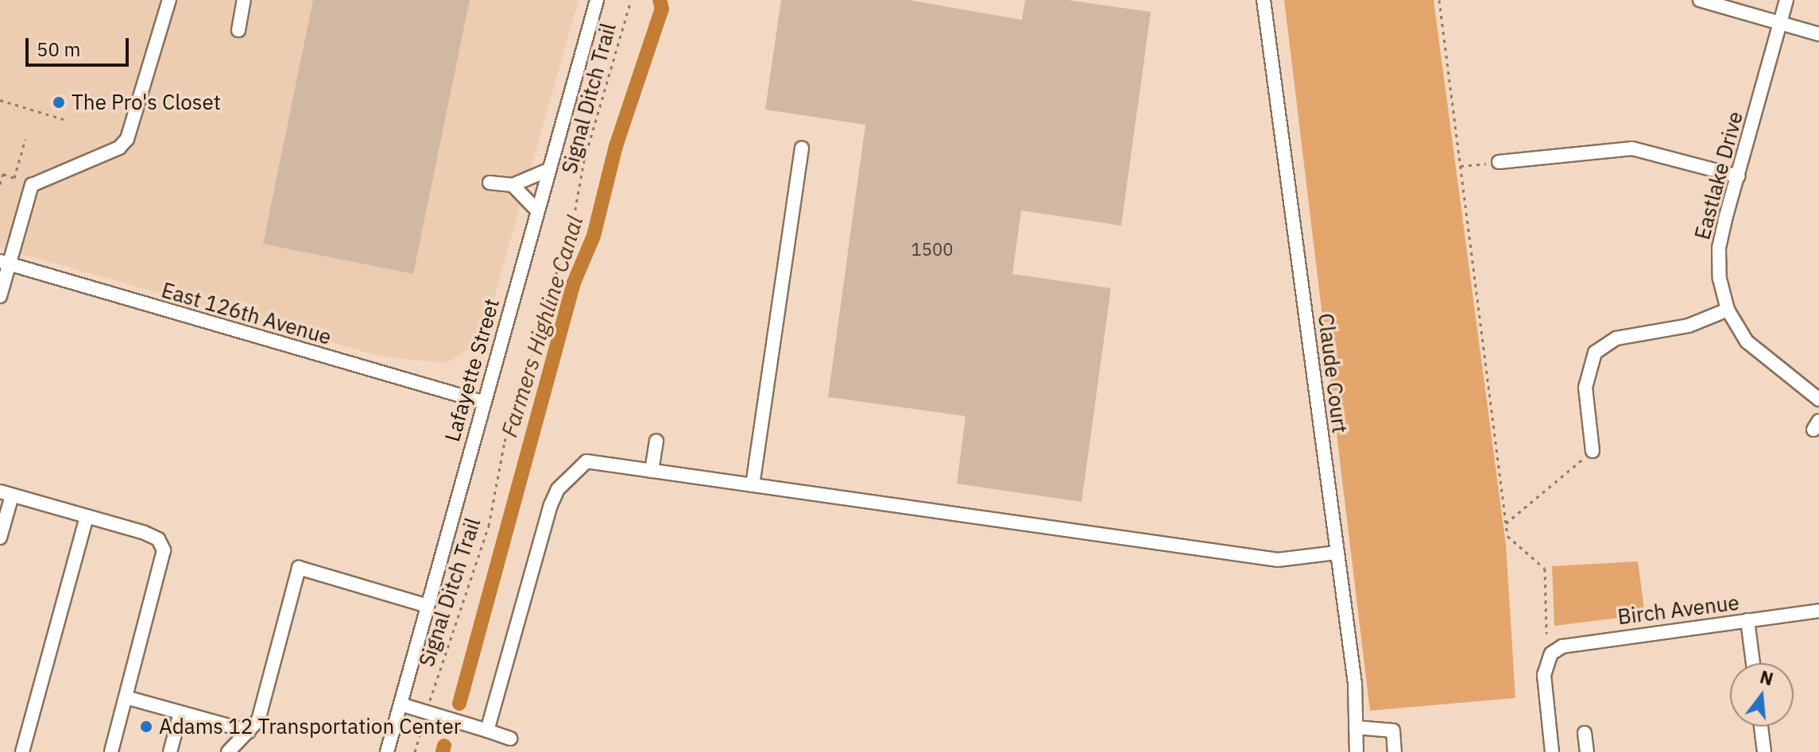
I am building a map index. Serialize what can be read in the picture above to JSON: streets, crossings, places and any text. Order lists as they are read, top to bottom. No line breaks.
{"streets":{"street":["Eastlake Drive","East 126th Avenue","Lafayette Street","Claude Court","Birch Avenue"],"path":["Signal Ditch Trail"]},"crossings":[["East 126th Avenue","Lafayette Street"]],"water":["Farmers Highline Canal"],"places":["The Pro's Closet","Adams 12 Transportation Center"],"house_numbers":["1500"],"scale_bar":"50 m","north":"top"}
